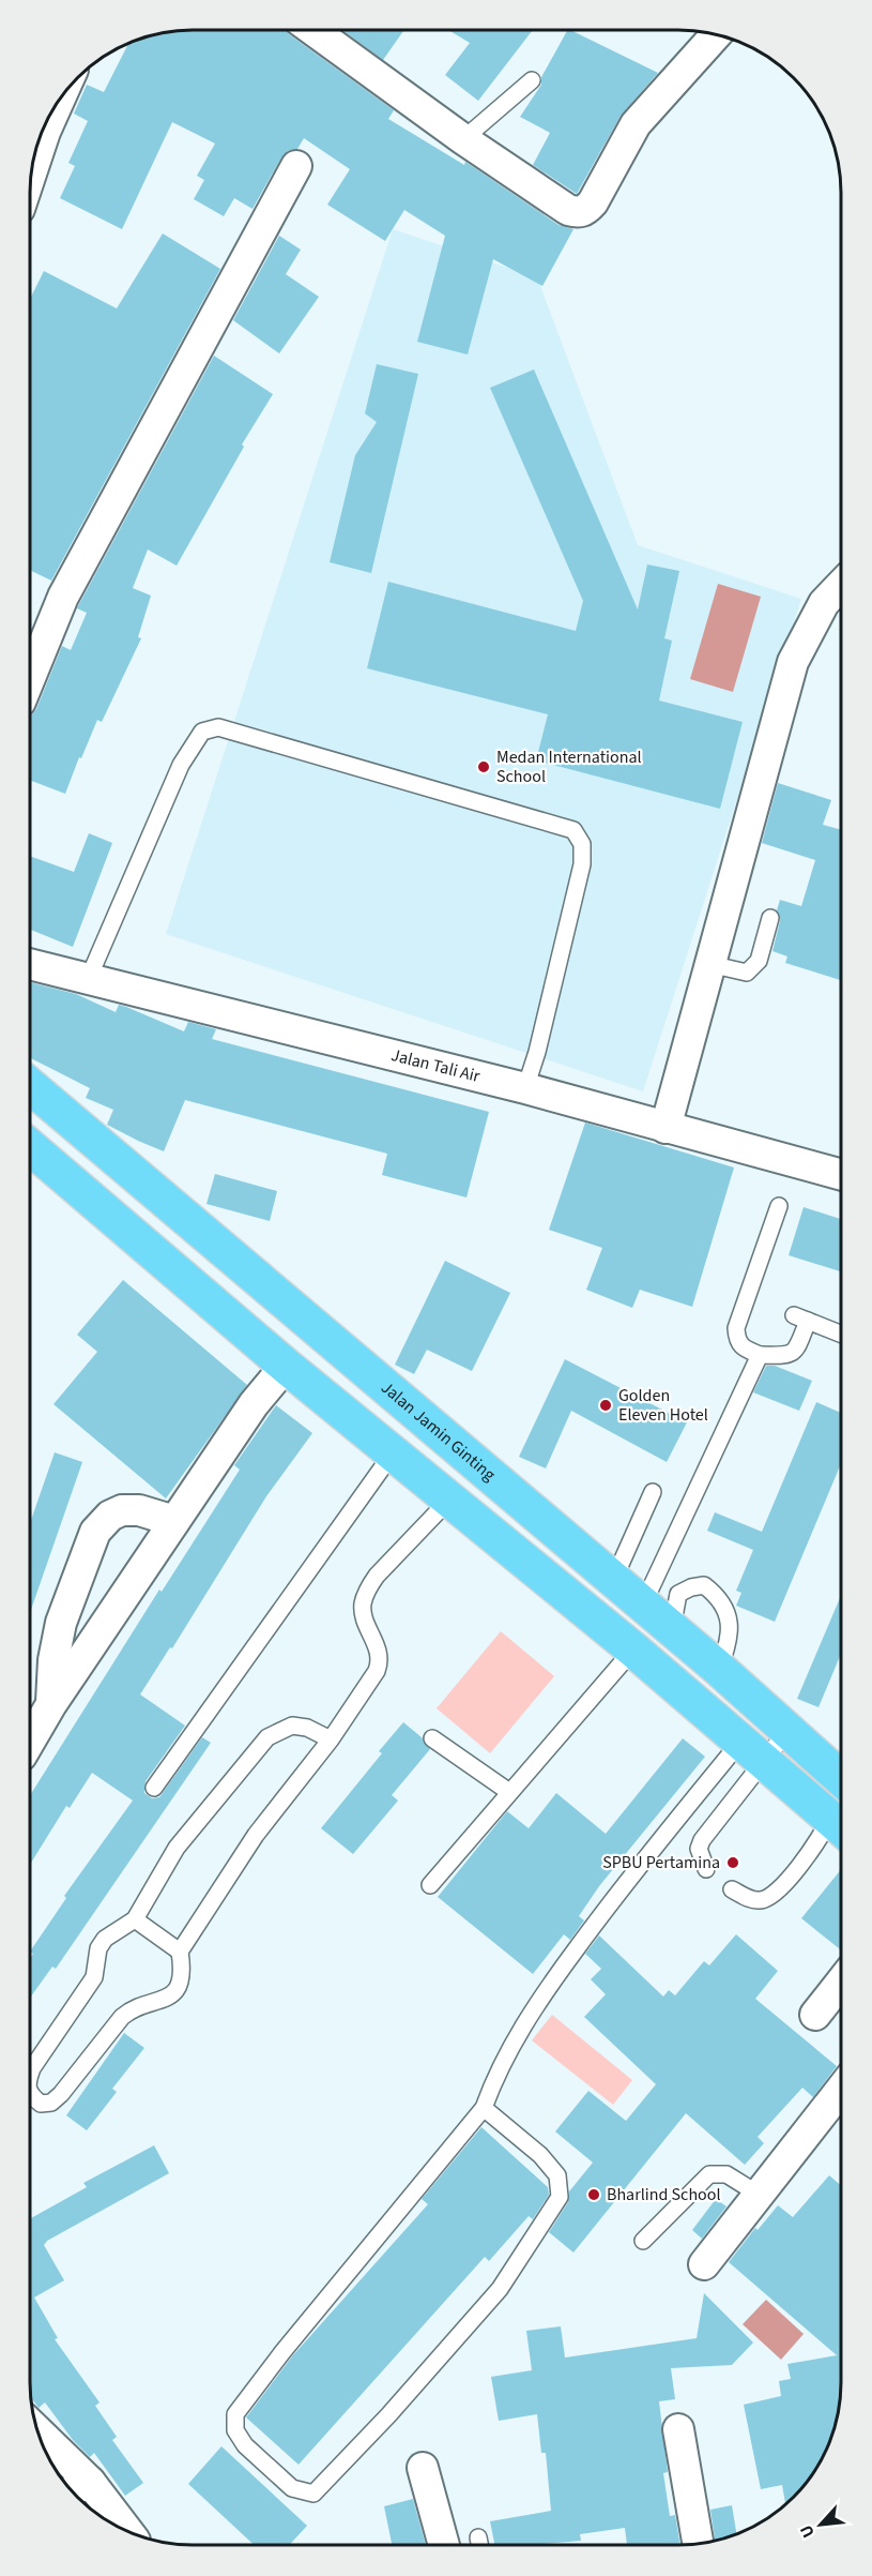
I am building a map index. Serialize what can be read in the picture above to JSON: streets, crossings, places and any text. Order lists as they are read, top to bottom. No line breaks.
{"streets":{"highway":["Jalan Jamin Ginting"],"street":["Jalan Tali Air"]},"places":["Medan International School","Golden Eleven Hotel","SPBU Pertamina","Bharlind School"],"north":"bottom left"}
